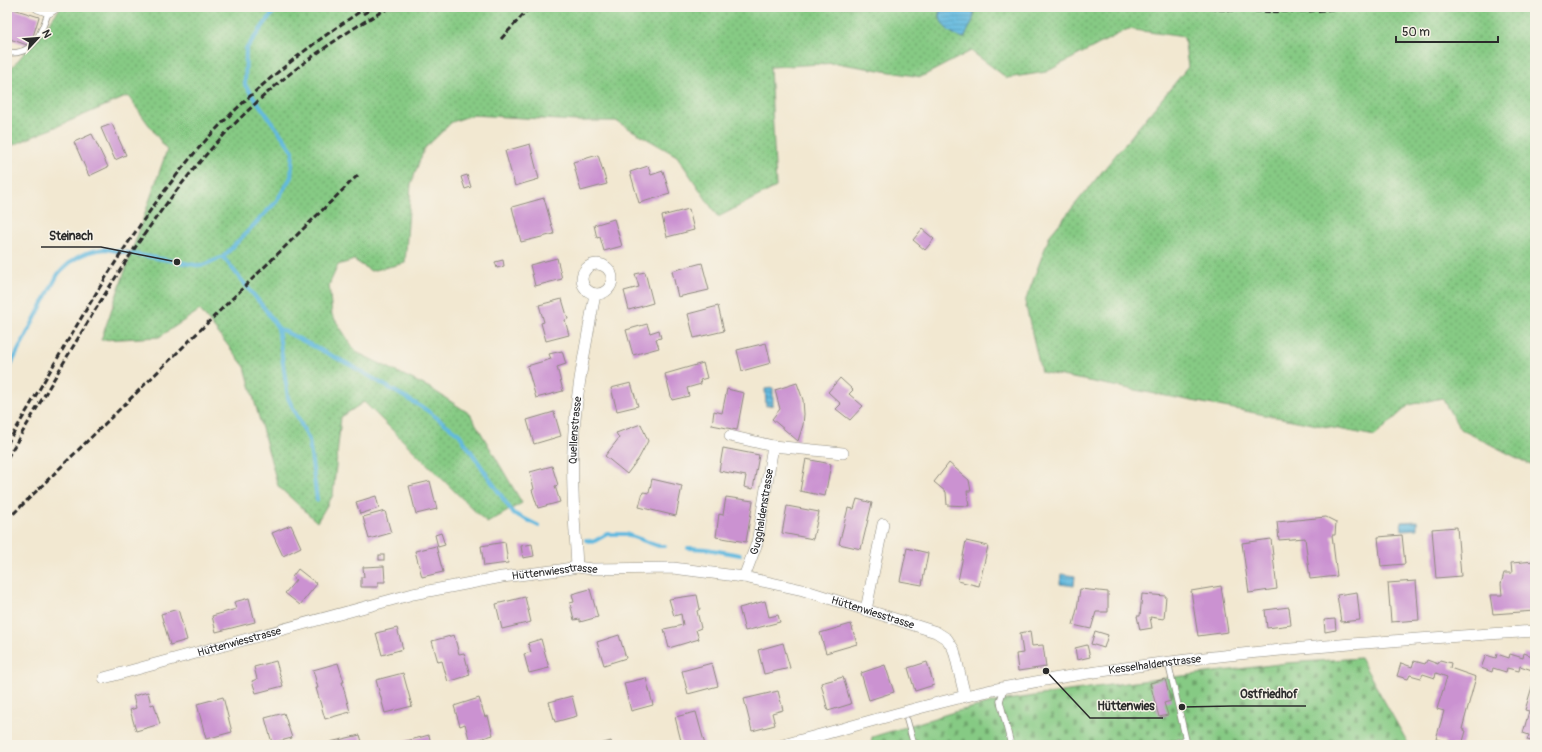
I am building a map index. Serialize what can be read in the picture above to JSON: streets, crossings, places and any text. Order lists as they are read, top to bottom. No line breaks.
{"streets":{"street":["Quellenstrasse","Gugghaldenstrasse","Hüttenwiesstrasse","Kesselhaldenstrasse"]},"crossings":[["Quellenstrasse","Hüttenwiesstrasse"],["Gugghaldenstrasse","Hüttenwiesstrasse"],["Hüttenwiesstrasse","Kesselhaldenstrasse"]],"places":["Steinach","Hüttenwies","Ostfriedhof"],"scale_bar":"50 m","north":"top right"}
